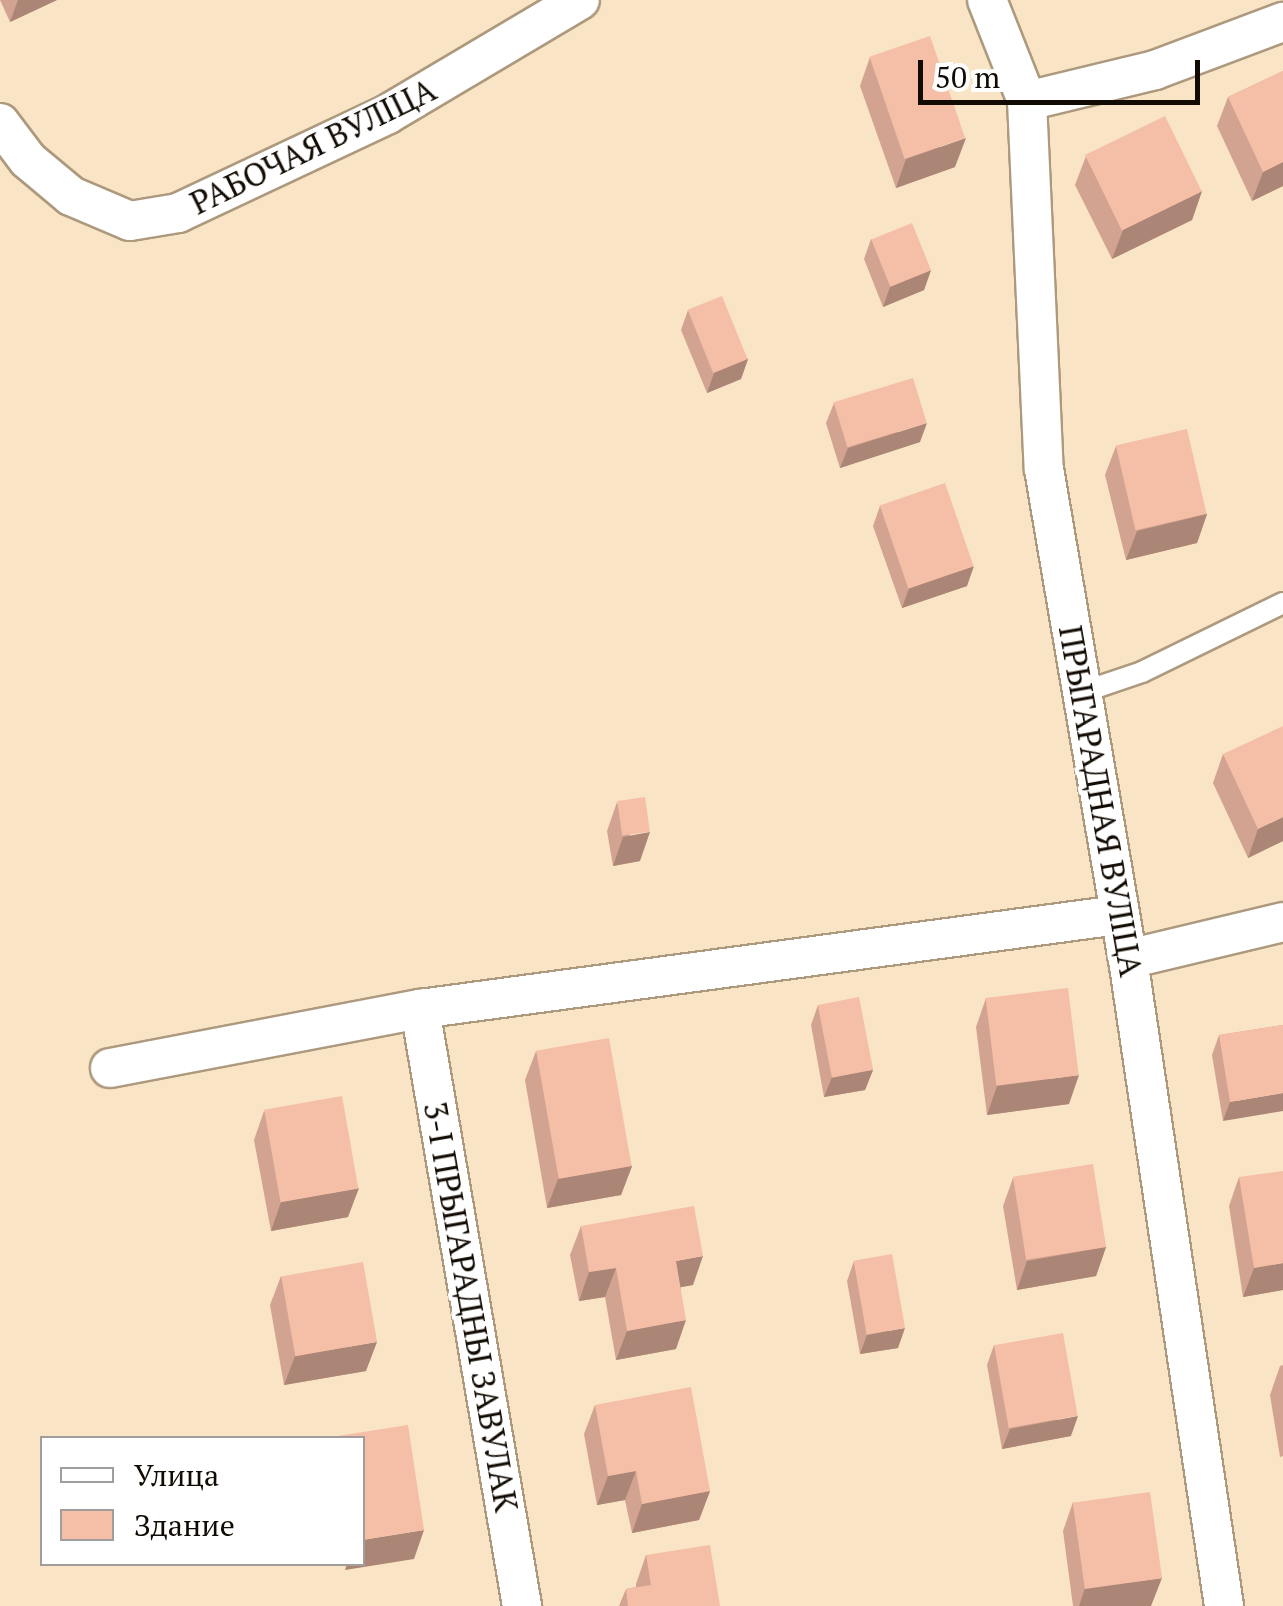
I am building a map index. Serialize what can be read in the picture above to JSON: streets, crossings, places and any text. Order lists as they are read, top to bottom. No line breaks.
{"streets":{"street":["РАБОЧАЯ ВУЛІЦА","ПРЫГАРАДНАЯ ВУЛІЦА","3-І ПРЫГАРАДНЫ ЗАВУЛАК"]},"legend":["Улица","Здание"],"scale_bar":"50 m"}
